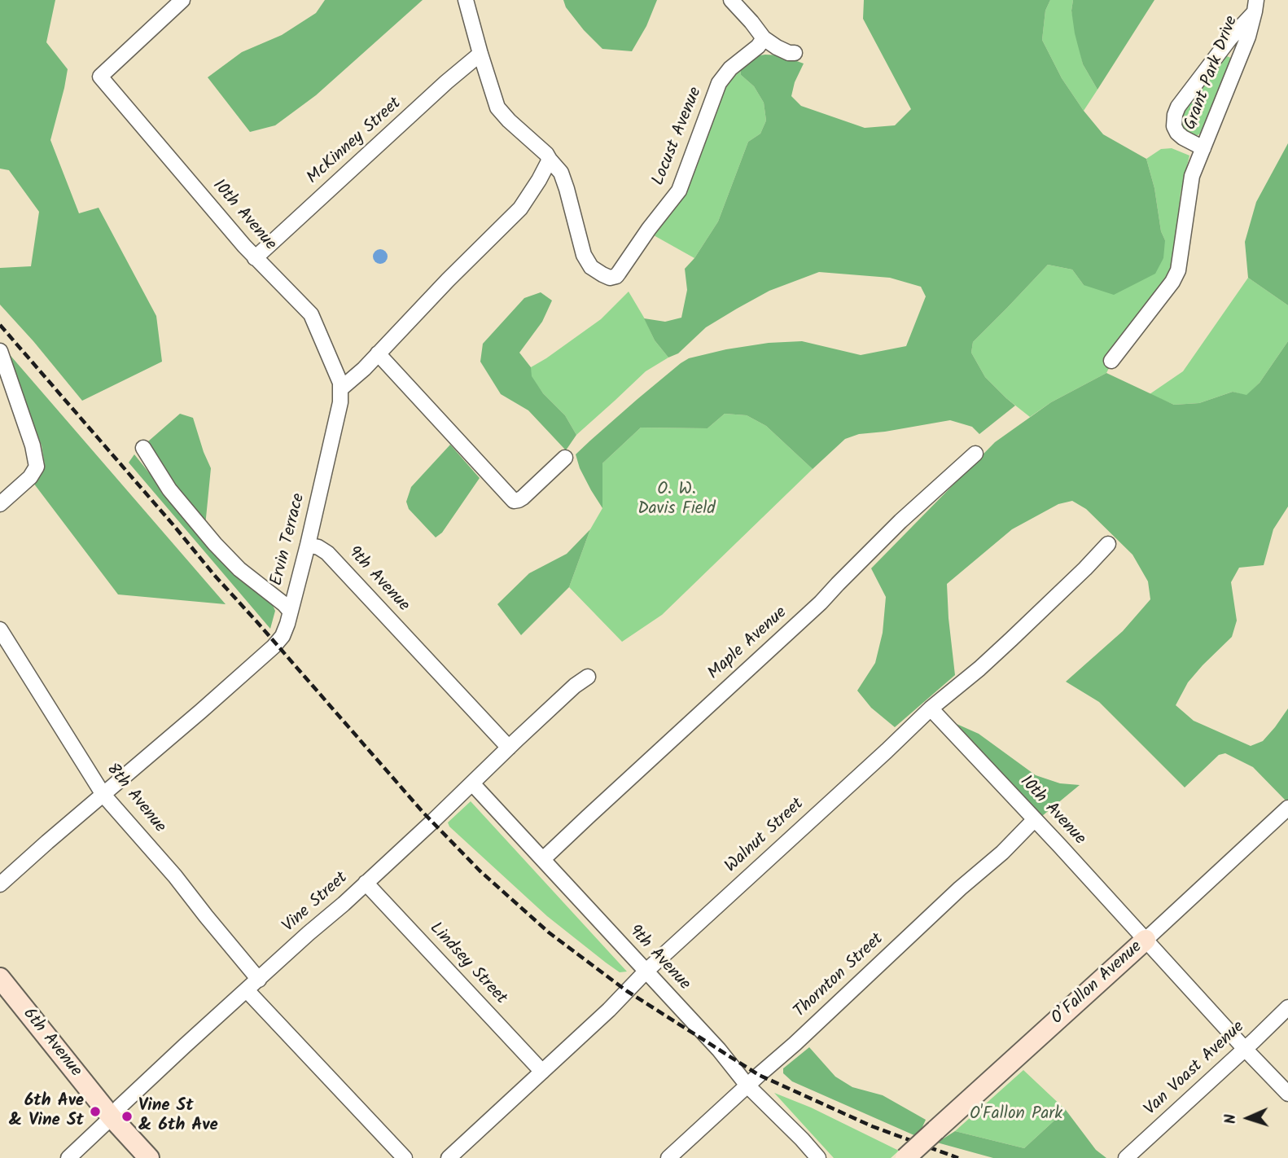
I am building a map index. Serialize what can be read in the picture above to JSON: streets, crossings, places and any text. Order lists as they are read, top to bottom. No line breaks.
{"streets":{"street":["Grant Park Drive","Locust Avenue","McKinney Street","10th Avenue","Ervin Terrace","9th Avenue","Maple Avenue","8th Avenue","Walnut Street","Vine Street","Lindsey Street","Thornton Street","O’Fallon Avenue","6th Avenue","Van Voast Avenue"]},"crossings":[["McKinney Street","10th Avenue"],["10th Avenue","Ervin Terrace"],["10th Avenue","Walnut Street"],["10th Avenue","Thornton Street"],["10th Avenue","O’Fallon Avenue"],["10th Avenue","Van Voast Avenue"],["Ervin Terrace","9th Avenue"],["Ervin Terrace","8th Avenue"],["9th Avenue","Maple Avenue"],["9th Avenue","Walnut Street"],["9th Avenue","Vine Street"],["9th Avenue","Thornton Street"],["8th Avenue","Vine Street"],["Walnut Street","Lindsey Street"],["Vine Street","Lindsey Street"],["Vine Street","6th Avenue"]],"parks":["O. W. Davis Field","O'Fallon Park"],"places":["6th Ave & Vine St","Vine St & 6th Ave"],"north":"left"}
